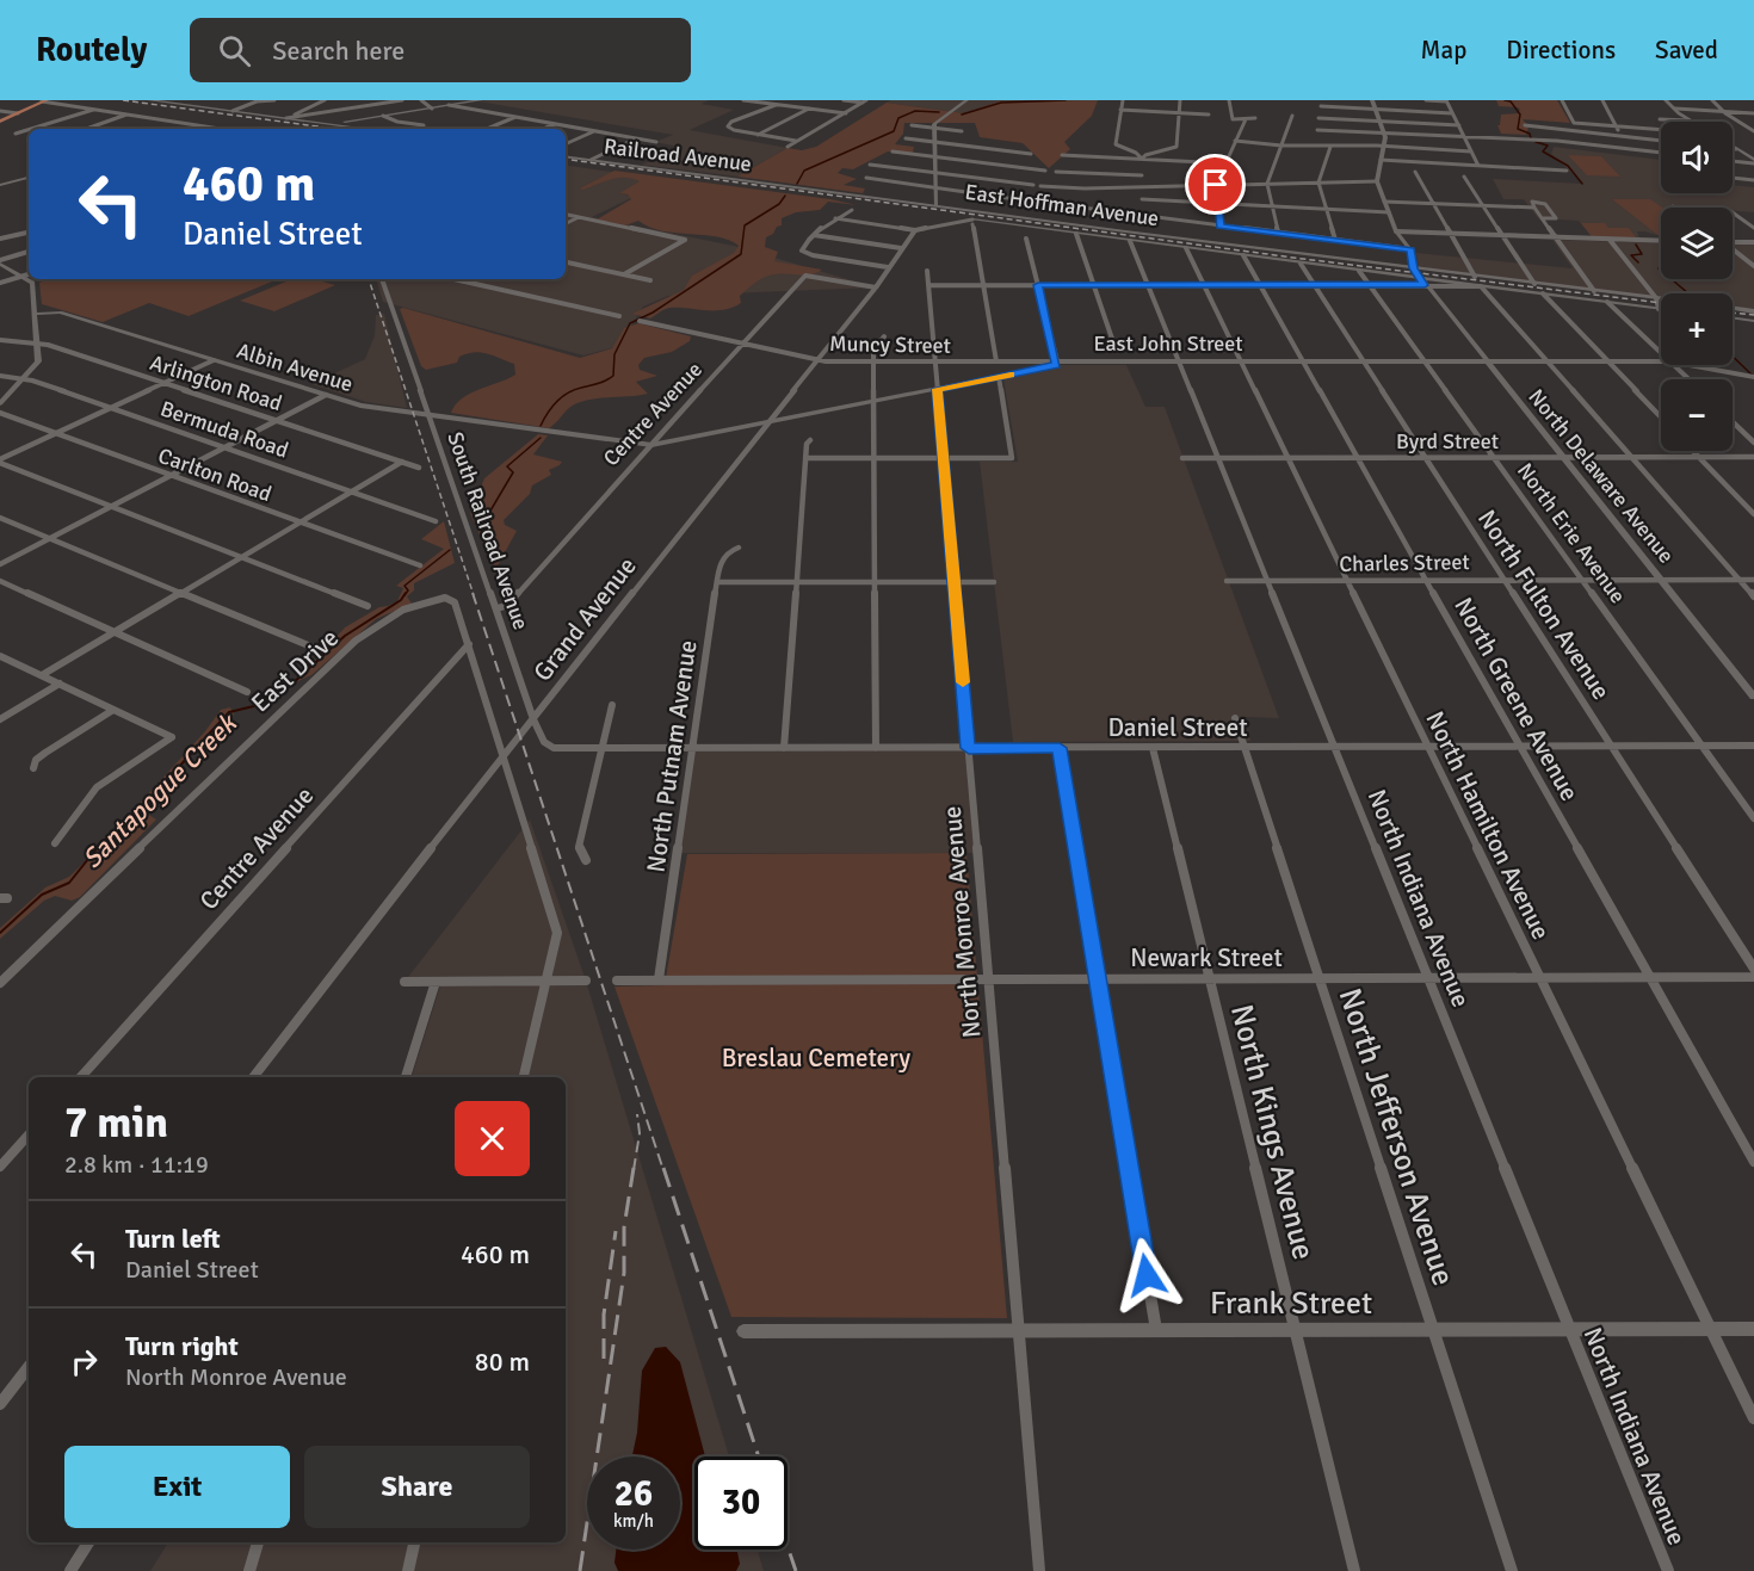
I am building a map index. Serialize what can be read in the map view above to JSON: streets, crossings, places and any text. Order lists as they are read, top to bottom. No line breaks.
{"streets":{"main road":["Railroad Avenue","East Hoffman Avenue"],"street":["East John Street","Muncy Street","Albin Avenue","Arlington Road","Centre Avenue","Bermuda Road","Byrd Street","Carlton Road","North Delaware Avenue","South Railroad Avenue","North Erie Avenue","Charles Street","North Fulton Avenue","Grand Avenue","East Drive","North Greene Avenue","Daniel Street","North Putnam Avenue","North Hamilton Avenue","North Indiana Avenue","North Monroe Avenue","Newark Street","North Kings Avenue","North Jefferson Avenue","Frank Street"]},"crossings":[["Railroad Avenue","East Hoffman Avenue"],["East Hoffman Avenue","North Delaware Avenue"],["East Hoffman Avenue","North Erie Avenue"],["East Hoffman Avenue","North Fulton Avenue"],["East Hoffman Avenue","North Greene Avenue"],["East Hoffman Avenue","North Hamilton Avenue"],["East Hoffman Avenue","North Indiana Avenue"],["East John Street","Muncy Street"],["East John Street","Albin Avenue"],["East John Street","Centre Avenue"],["East John Street","North Delaware Avenue"],["East John Street","North Erie Avenue"],["East John Street","North Fulton Avenue"],["East John Street","Grand Avenue"],["East John Street","North Greene Avenue"],["East John Street","North Hamilton Avenue"],["East John Street","North Indiana Avenue"],["East John Street","North Monroe Avenue"],["Muncy Street","Centre Avenue"],["Muncy Street","Grand Avenue"],["Muncy Street","North Monroe Avenue"],["Albin Avenue","South Railroad Avenue"],["Centre Avenue","South Railroad Avenue"],["Centre Avenue","Grand Avenue"],["Centre Avenue","East Drive"],["Byrd Street","North Delaware Avenue"],["Byrd Street","North Erie Avenue"],["Byrd Street","North Fulton Avenue"],["Byrd Street","North Greene Avenue"],["Byrd Street","North Hamilton Avenue"],["Byrd Street","North Indiana Avenue"],["North Delaware Avenue","Charles Street"],["South Railroad Avenue","Grand Avenue"],["South Railroad Avenue","Daniel Street"],["North Erie Avenue","Charles Street"],["North Erie Avenue","Daniel Street"],["Charles Street","North Fulton Avenue"],["Charles Street","North Greene Avenue"],["Charles Street","North Hamilton Avenue"],["Charles Street","North Indiana Avenue"],["North Fulton Avenue","Daniel Street"],["North Greene Avenue","Daniel Street"],["North Greene Avenue","Newark Street"],["Daniel Street","North Putnam Avenue"],["Daniel Street","North Hamilton Avenue"],["Daniel Street","North Indiana Avenue"],["Daniel Street","North Monroe Avenue"],["Daniel Street","North Kings Avenue"],["Daniel Street","North Jefferson Avenue"],["North Putnam Avenue","Newark Street"],["North Hamilton Avenue","Newark Street"],["North Hamilton Avenue","Frank Street"],["North Indiana Avenue","Newark Street"],["North Indiana Avenue","Frank Street"],["North Monroe Avenue","Newark Street"],["North Monroe Avenue","Frank Street"],["Newark Street","North Kings Avenue"],["Newark Street","North Jefferson Avenue"],["North Kings Avenue","Frank Street"],["North Jefferson Avenue","Frank Street"]],"water":["Santapogue Creek"],"parks":["Breslau Cemetery"],"page":{"header":"Routely","search":"Search here","nav":["Map","Directions","Saved"],"map_buttons":["+","−"],"turn":["460 m","Daniel Street"],"heading":["7 min","2.8 km · 11:19"],"list":[{"name":"Turn left","note":"Daniel Street","value":"460 m"},{"name":"Turn right","note":"North Monroe Avenue","value":"80 m"}],"buttons":["Exit","Share"],"speed":"26 km/h","limit":"30"}}
